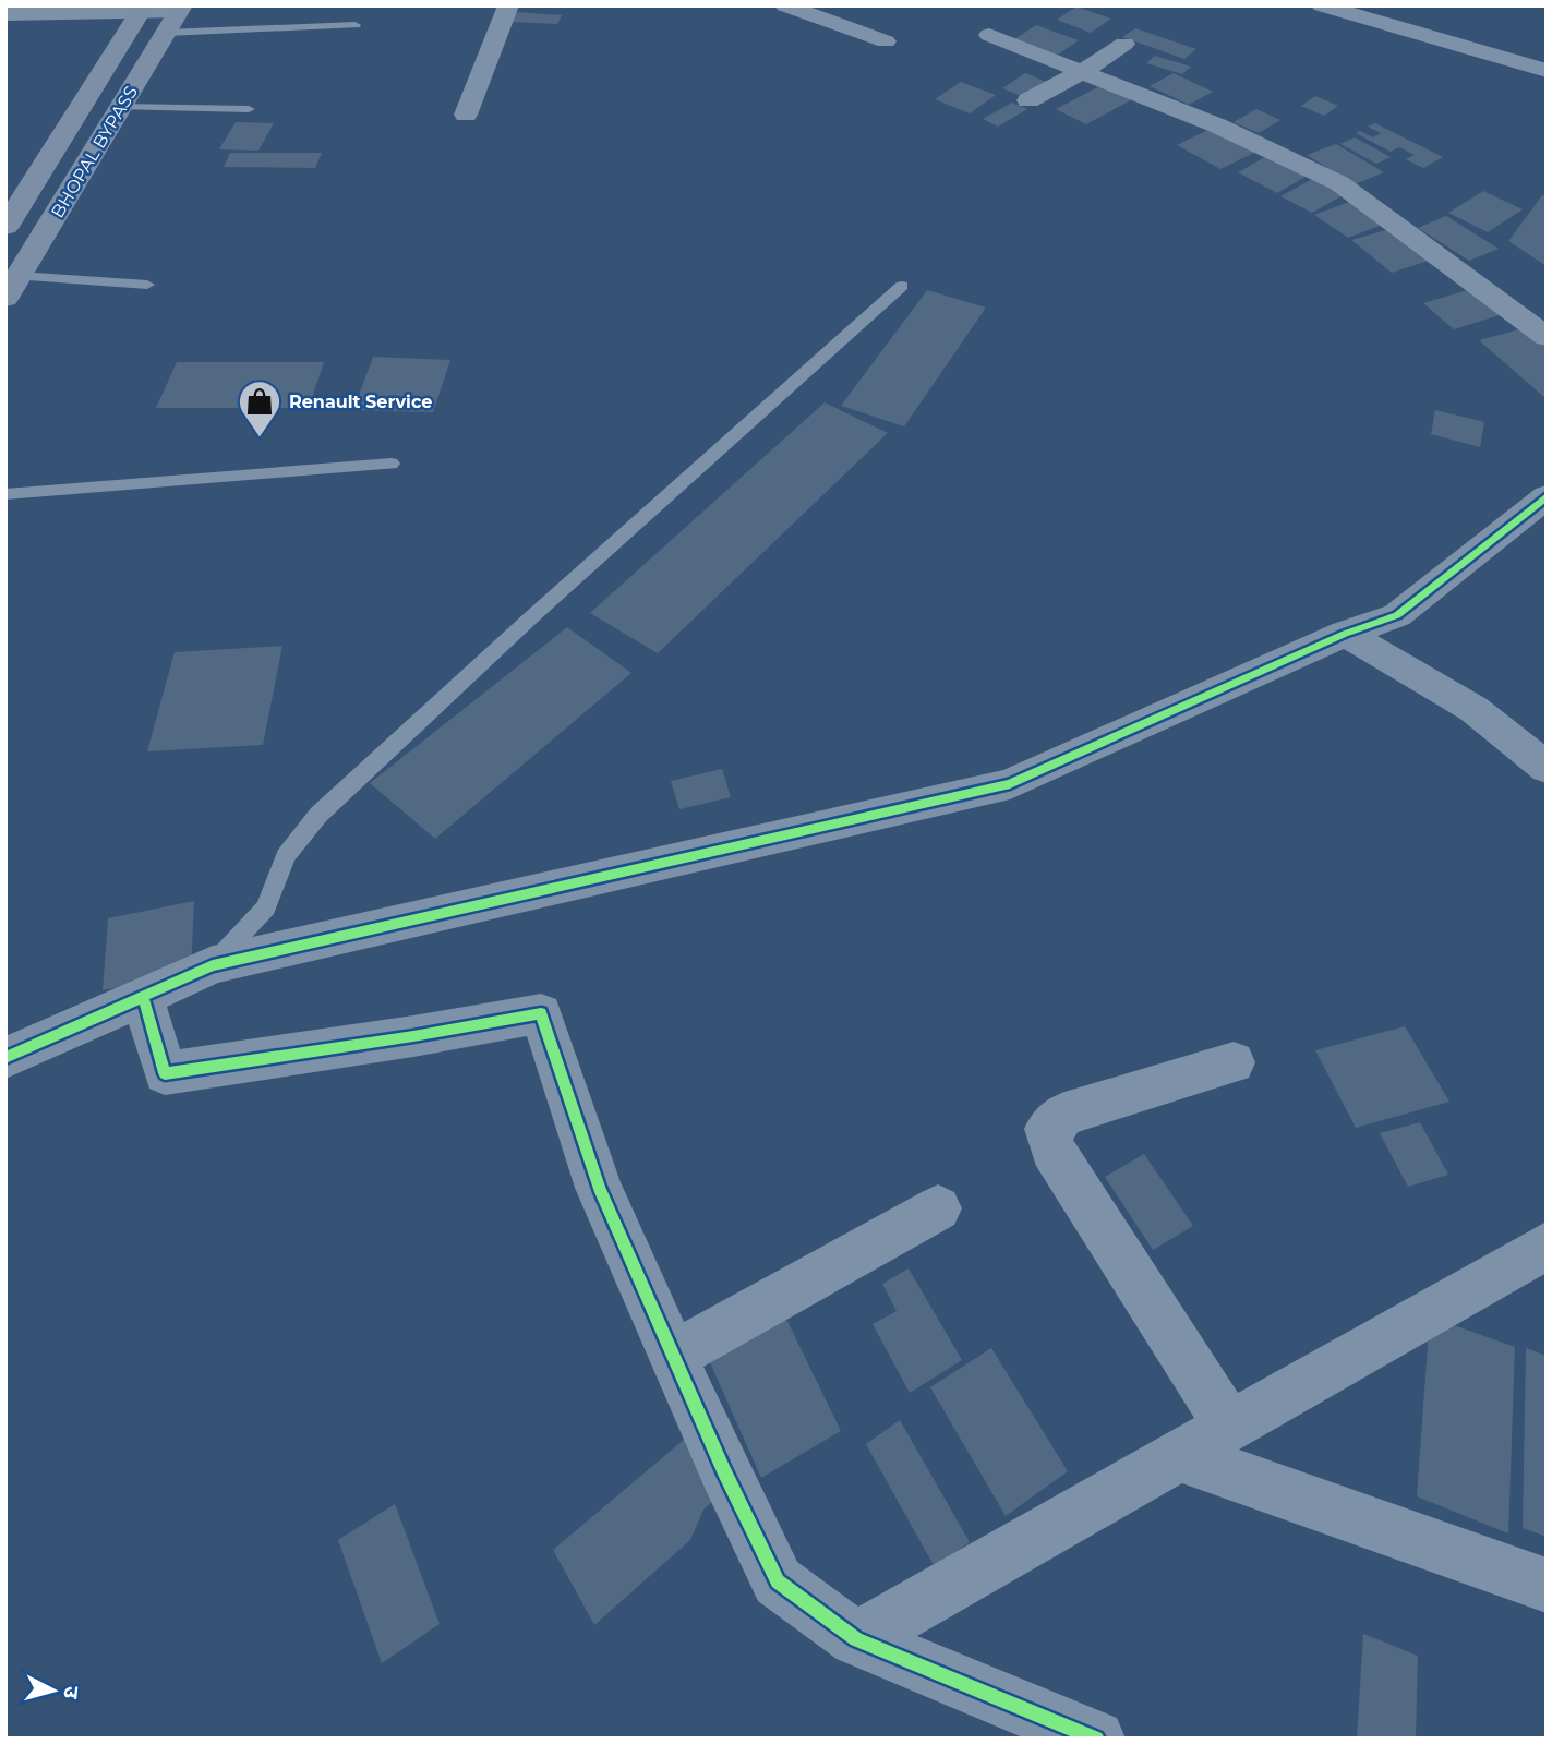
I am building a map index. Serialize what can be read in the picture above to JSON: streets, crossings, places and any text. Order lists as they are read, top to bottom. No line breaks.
{"streets":{"main road":["BHOPAL BYPASS"]},"places":{"shop":["Renault Service"]},"north":"right"}
